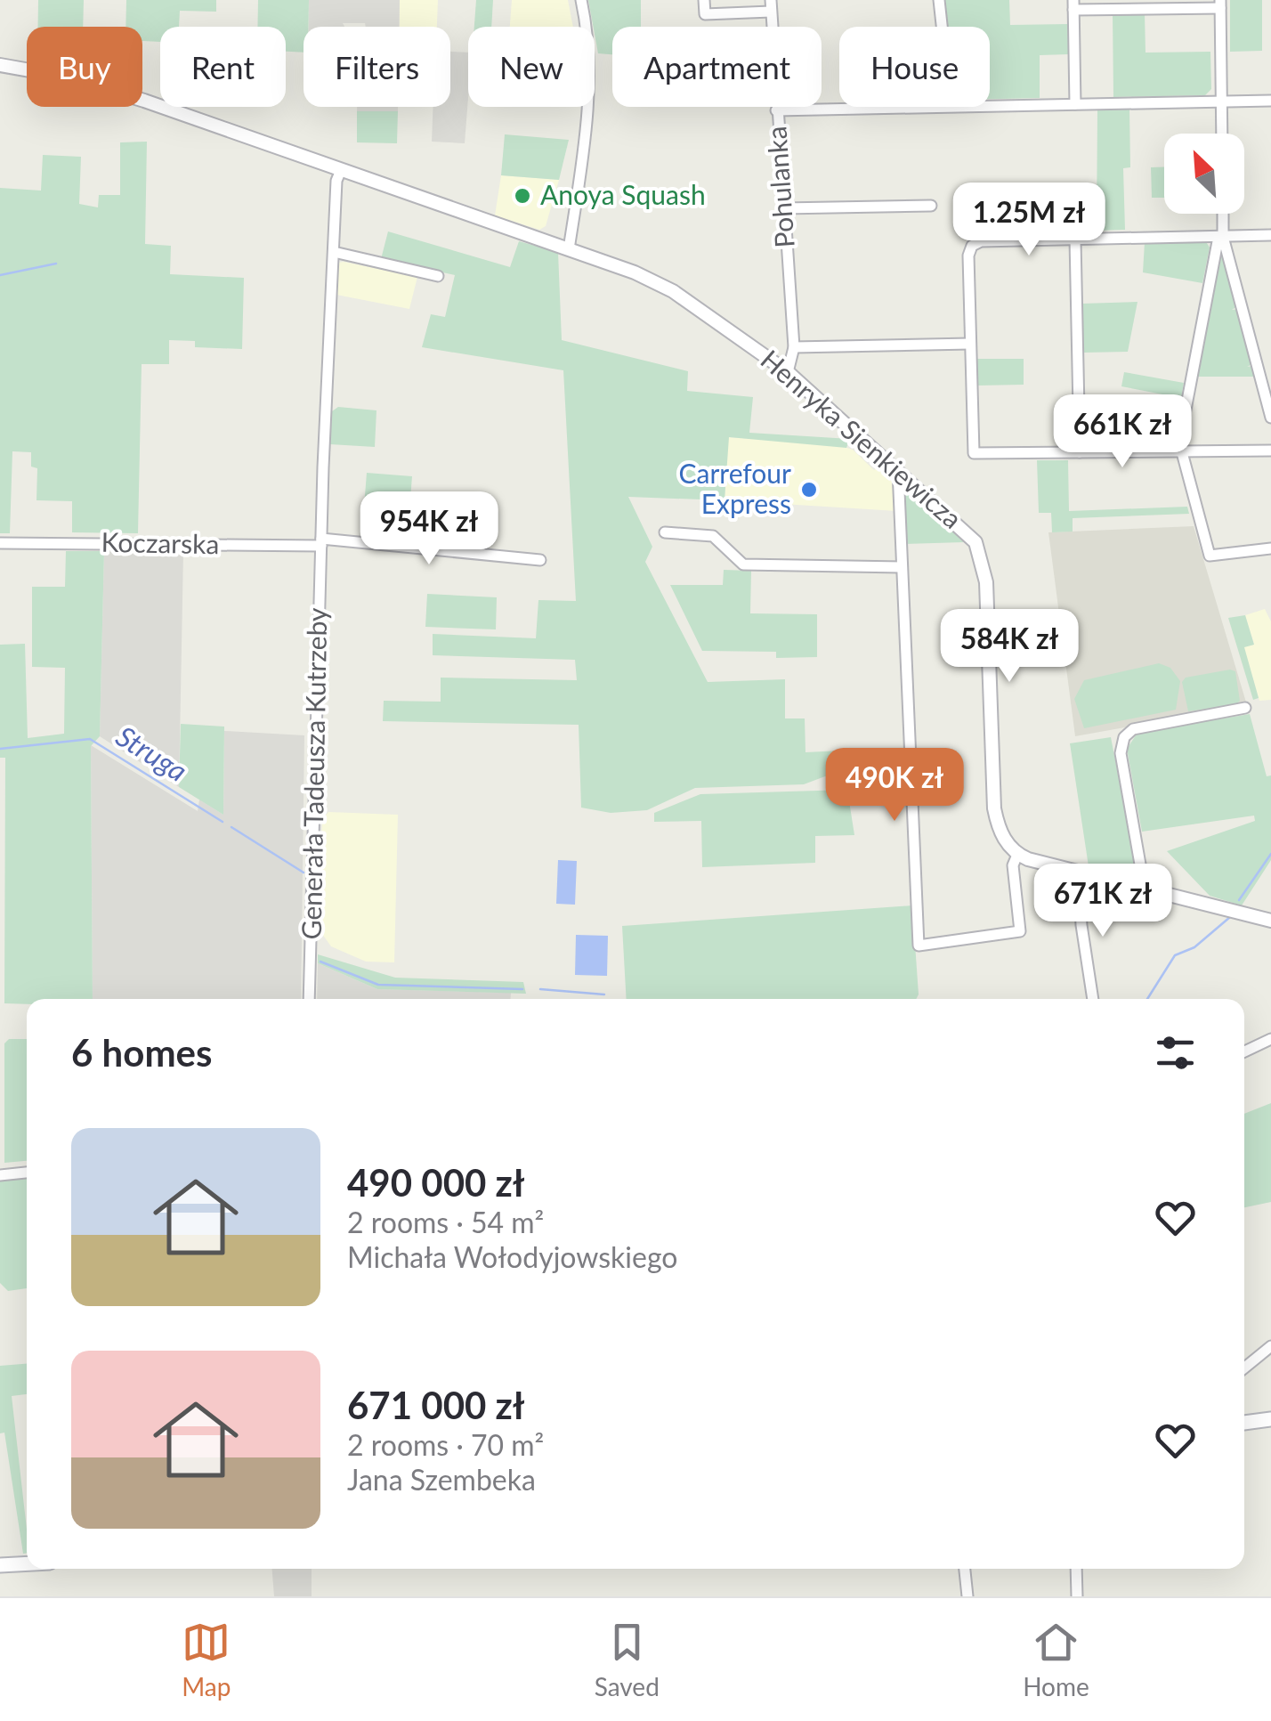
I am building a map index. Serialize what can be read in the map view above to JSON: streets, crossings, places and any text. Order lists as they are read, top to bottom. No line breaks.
{"streets":{"street":["Pohulanka","Henryka Sienkiewicza","Koczarska","Generała Tadeusza Kutrzeby"]},"crossings":[["Pohulanka","Henryka Sienkiewicza"],["Henryka Sienkiewicza","Generała Tadeusza Kutrzeby"],["Koczarska","Generała Tadeusza Kutrzeby"]],"water":["Struga"],"places":["Anoya Squash","Carrefour Express"],"north":"top left","page":{"chip":["Buy","Rent","Filters","New","Apartment","House"],"price":["1.25M zł","661K zł","954K zł","584K zł","490K zł","671K zł"],"heading":"6 homes","list":[{"name":"490 000 zł","note":"2 rooms · 54 m² · Michała Wołodyjowskiego"},{"name":"671 000 zł","note":"2 rooms · 70 m² · Jana Szembeka"}],"tabs":["Map","Saved","Home"]}}
